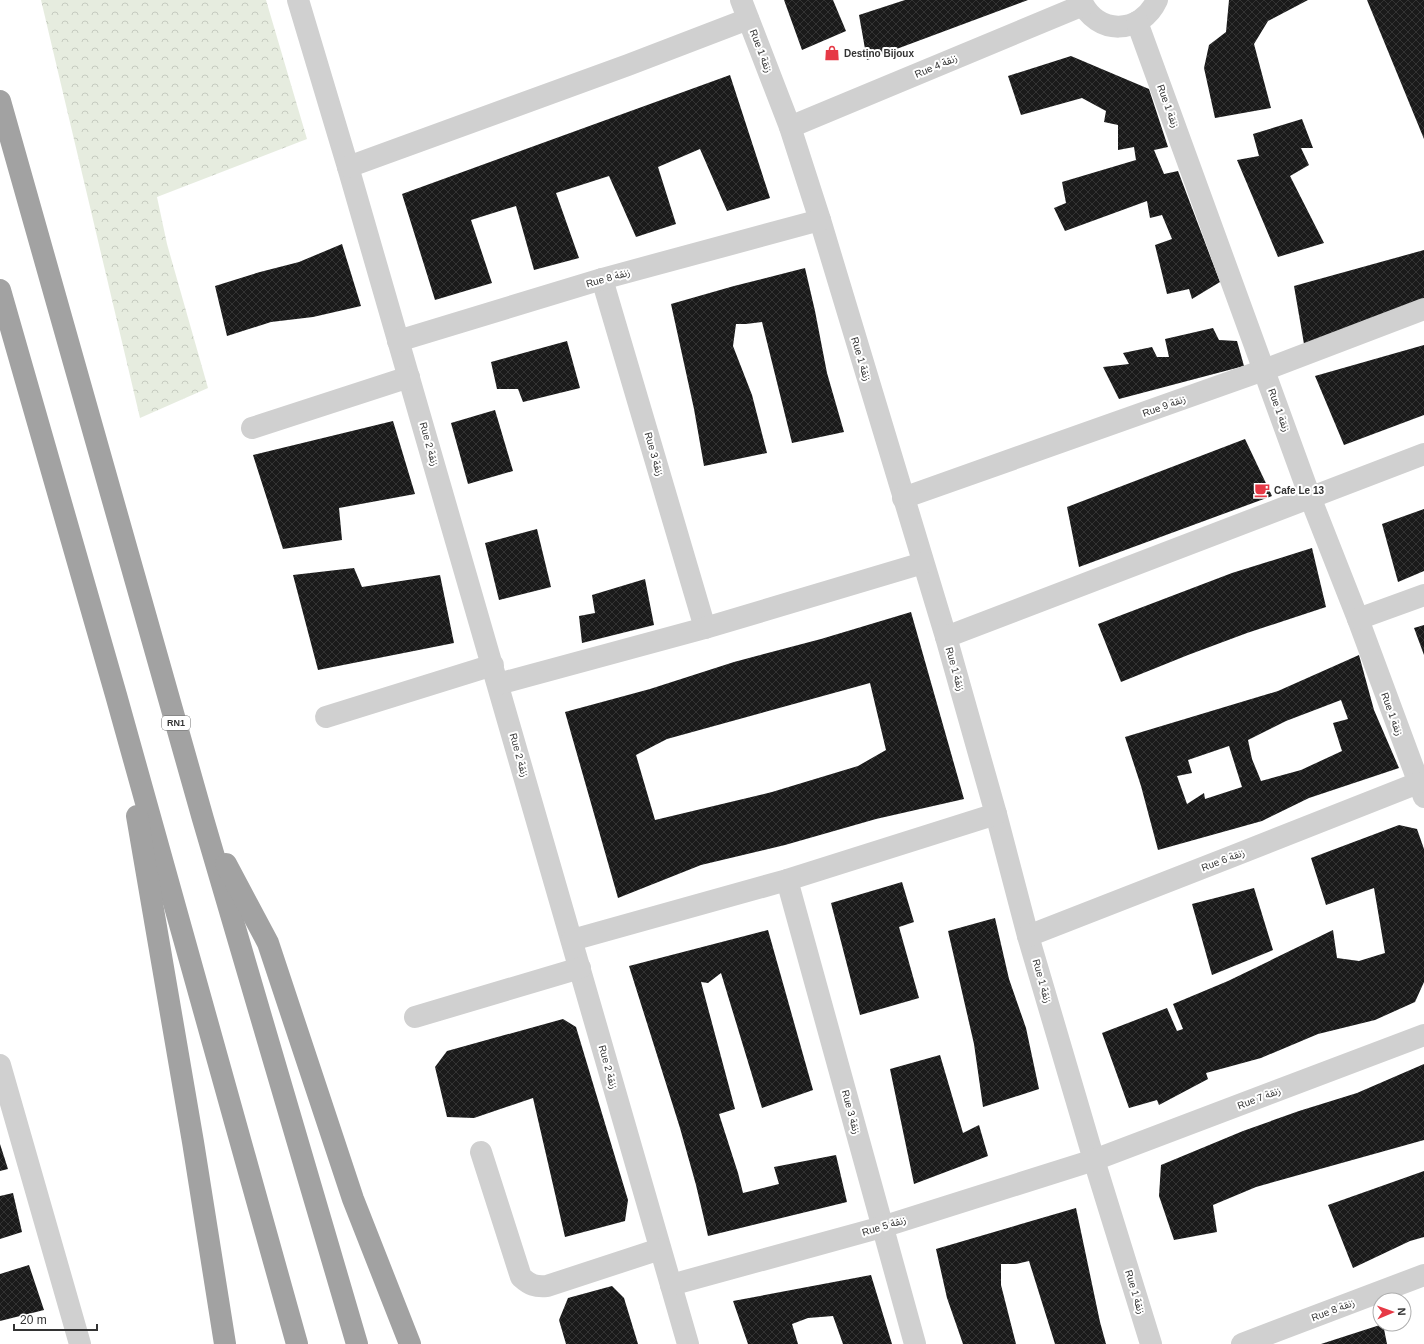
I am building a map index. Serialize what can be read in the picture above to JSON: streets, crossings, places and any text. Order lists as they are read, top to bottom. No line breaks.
{"streets":{"highway":["RN1"],"street":["Rue 1 زنقة","Rue 4 زنقة","Rue 8 زنقة","Rue 9 زنقة","Rue 2 زنقة","Rue 3 زنقة","Rue 6 زنقة","Rue 7 زنقة","Rue 5 زنقة"]},"crossings":[["Rue 1 زنقة","Rue 4 زنقة"],["Rue 1 زنقة","Rue 8 زنقة"],["Rue 1 زنقة","Rue 9 زنقة"],["Rue 1 زنقة","Rue 6 زنقة"],["Rue 1 زنقة","Rue 7 زنقة"],["Rue 1 زنقة","Rue 5 زنقة"],["Rue 8 زنقة","Rue 2 زنقة"],["Rue 8 زنقة","Rue 3 زنقة"],["Rue 2 زنقة","Rue 5 زنقة"],["Rue 3 زنقة","Rue 5 زنقة"],["Rue 7 زنقة","Rue 5 زنقة"]],"places":{"shop":["Destino Bijoux"],"cafe":["Cafe Le 13"]},"scale_bar":"20 m","north":"right"}
